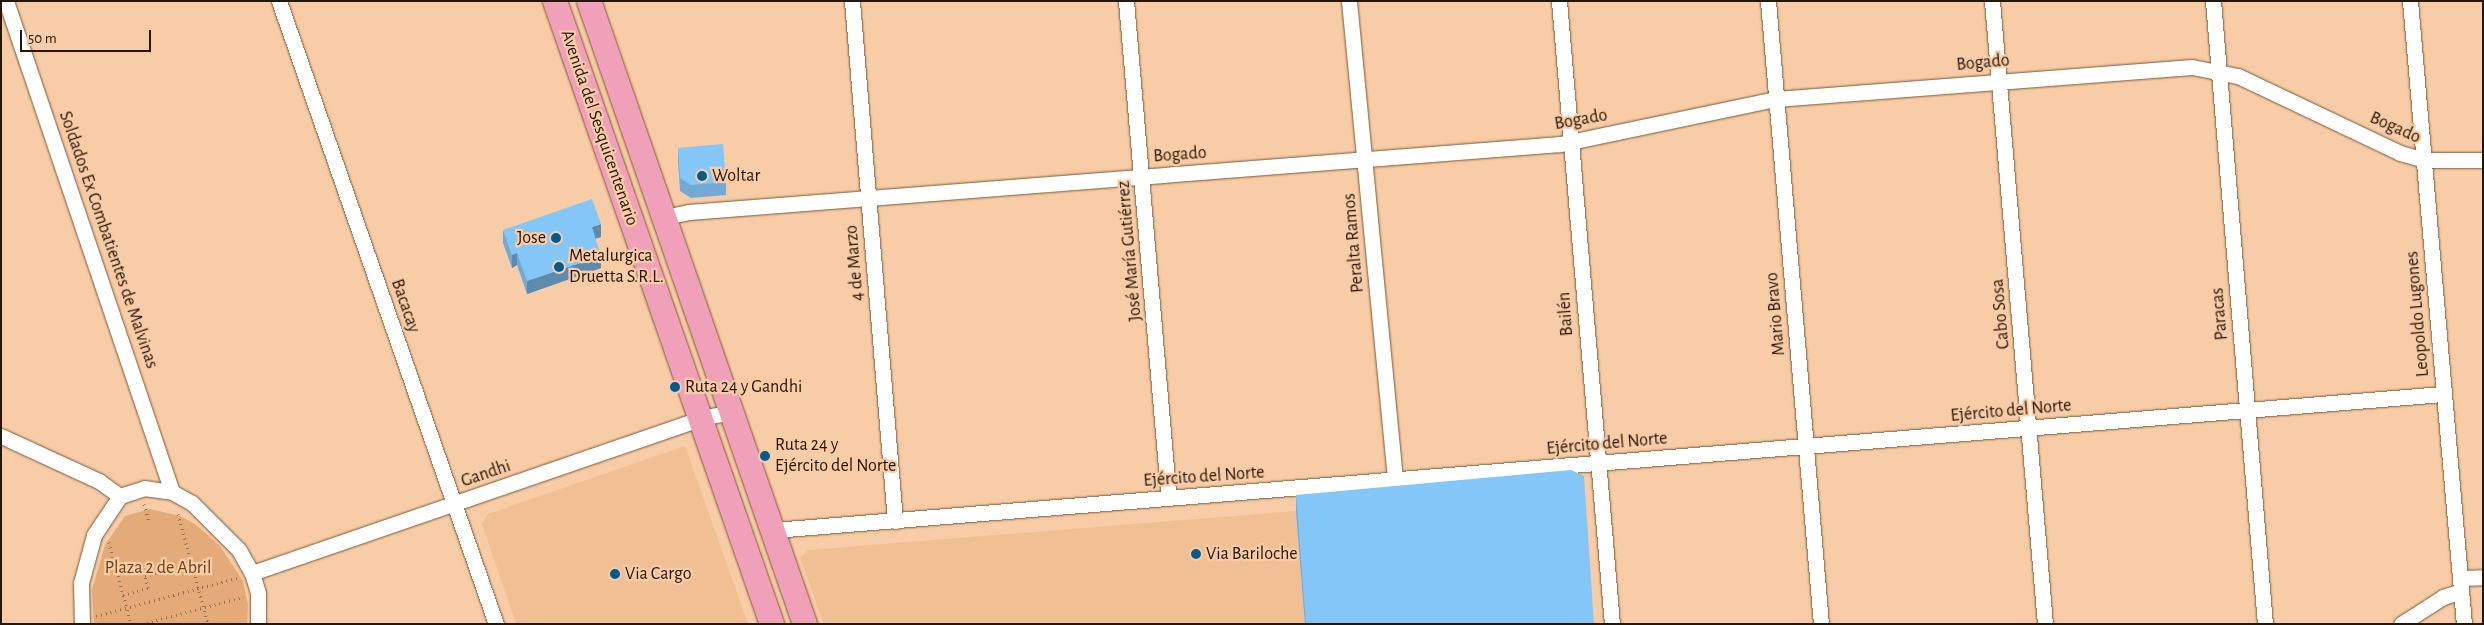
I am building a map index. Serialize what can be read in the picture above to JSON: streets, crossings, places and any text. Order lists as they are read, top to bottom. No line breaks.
{"streets":{"main road":["Avenida del Sesquicentenario"],"street":["Bogado","Soldados Ex Combatientes de Malvinas","Peralta Ramos","José María Gutiérrez","4 de Marzo","Bacacay","Bailén","Mario Bravo","Cabo Sosa","Paracas","Leopoldo Lugones","Ejército del Norte","Gandhi"]},"crossings":[["Bogado","Avenida del Sesquicentenario"],["Bogado","Peralta Ramos"],["Bogado","José María Gutiérrez"],["Bogado","4 de Marzo"],["Bogado","Bailén"],["Bogado","Mario Bravo"],["Bogado","Cabo Sosa"],["Bogado","Paracas"],["Bogado","Leopoldo Lugones"],["Avenida del Sesquicentenario","Ejército del Norte"],["Avenida del Sesquicentenario","Gandhi"],["Peralta Ramos","Ejército del Norte"],["José María Gutiérrez","Ejército del Norte"],["4 de Marzo","Ejército del Norte"],["Bacacay","Gandhi"],["Bailén","Ejército del Norte"],["Mario Bravo","Ejército del Norte"],["Cabo Sosa","Ejército del Norte"],["Paracas","Ejército del Norte"],["Leopoldo Lugones","Ejército del Norte"]],"parks":["Plaza 2 de Abril"],"places":["Woltar","Jose","Metalurgica Druetta S.R.L.","Ruta 24 y Gandhi","Ruta 24 y Ejército del Norte","Via Bariloche","Via Cargo"],"scale_bar":"50 m"}
